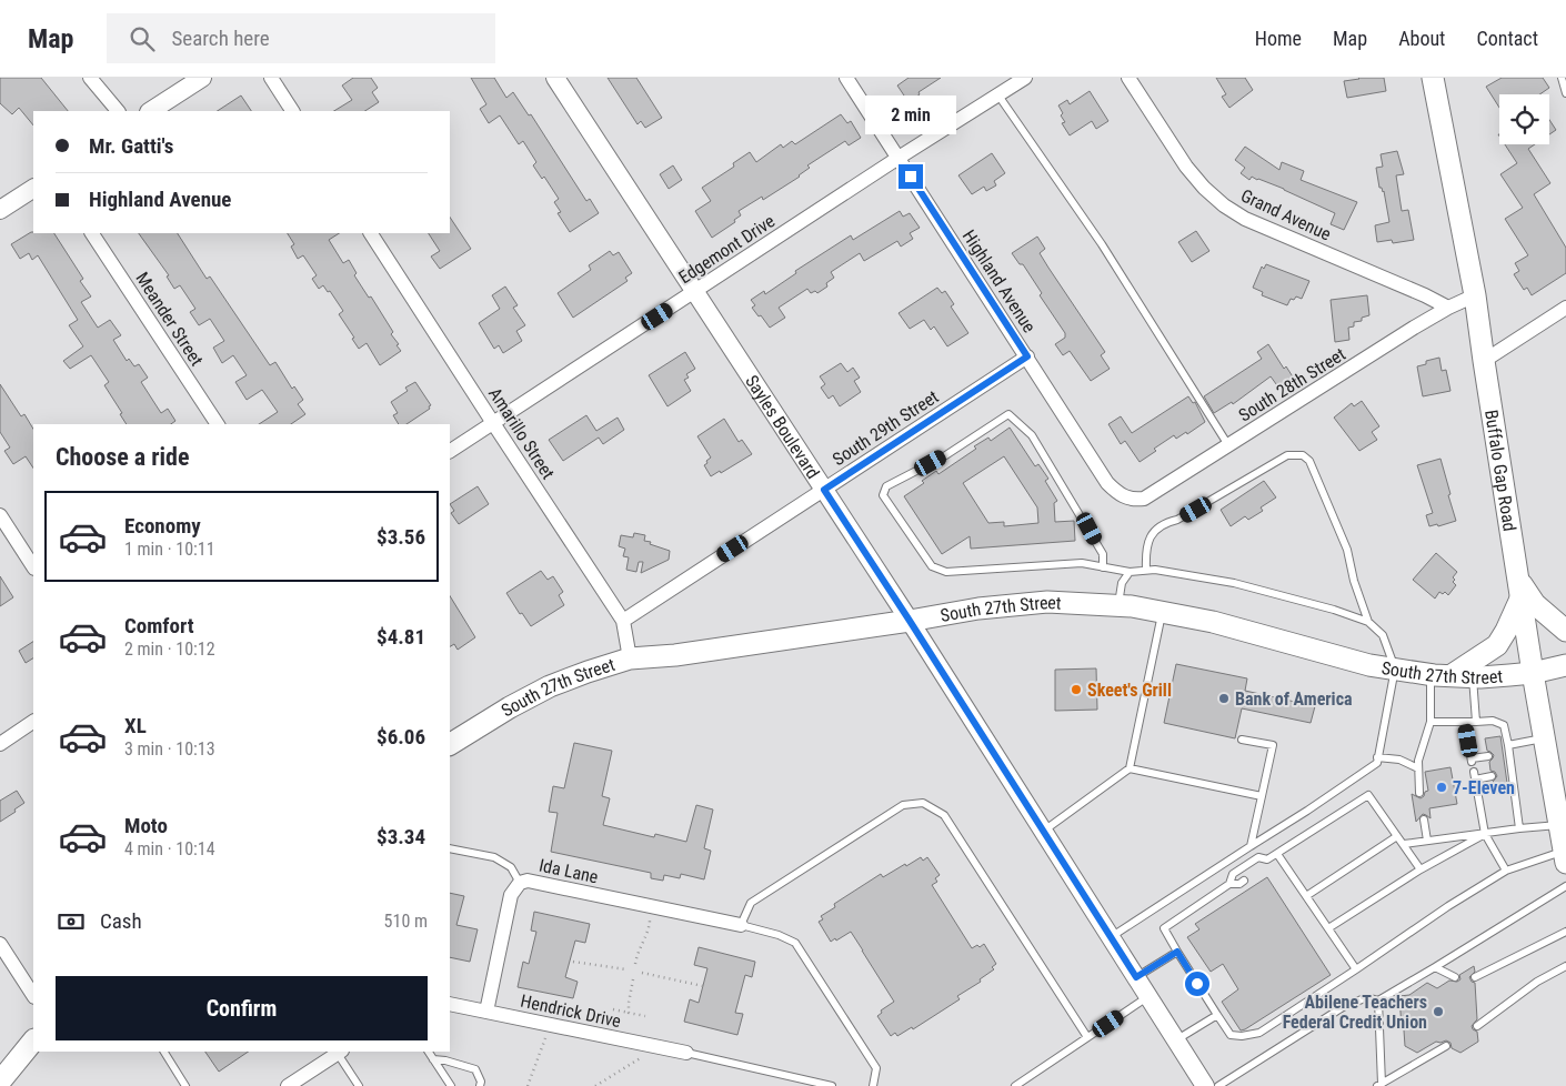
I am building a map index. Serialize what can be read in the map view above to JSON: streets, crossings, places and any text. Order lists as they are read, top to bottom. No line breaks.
{"streets":{"main road":["Buffalo Gap Road","South 27th Street"],"street":["Grand Avenue","Edgemont Drive","Highland Avenue","Meander Street","South 28th Street","Sayles Boulevard","South 29th Street","Amarillo Street","Ida Lane","Hendrick Drive"]},"crossings":[["Grand Avenue","South 28th Street"],["Edgemont Drive","Highland Avenue"],["Edgemont Drive","Sayles Boulevard"],["Edgemont Drive","Amarillo Street"],["Highland Avenue","South 28th Street"],["Highland Avenue","South 29th Street"],["South 28th Street","Buffalo Gap Road"],["Sayles Boulevard","South 29th Street"],["Sayles Boulevard","South 27th Street"],["South 29th Street","Amarillo Street"],["Amarillo Street","South 27th Street"],["Buffalo Gap Road","South 27th Street"],["Ida Lane","Hendrick Drive"]],"places":["Skeet's Grill","Bank of America","7-Eleven","Abilene Teachers Federal Credit Union"],"page":{"header":"Map","search":"Search here","nav":["Home","Map","About","Contact"],"bubble":"2 min","banner":["Mr. Gatti's","Highland Avenue"],"heading":"Choose a ride","list":[{"name":"Economy","note":"1 min · 10:11","value":"$3.56"},{"name":"Comfort","note":"2 min · 10:12","value":"$4.81"},{"name":"XL","note":"3 min · 10:13","value":"$6.06"},{"name":"Moto","note":"4 min · 10:14","value":"$3.34"}],"pay":["Cash","510 m"],"buttons":"Confirm"}}
